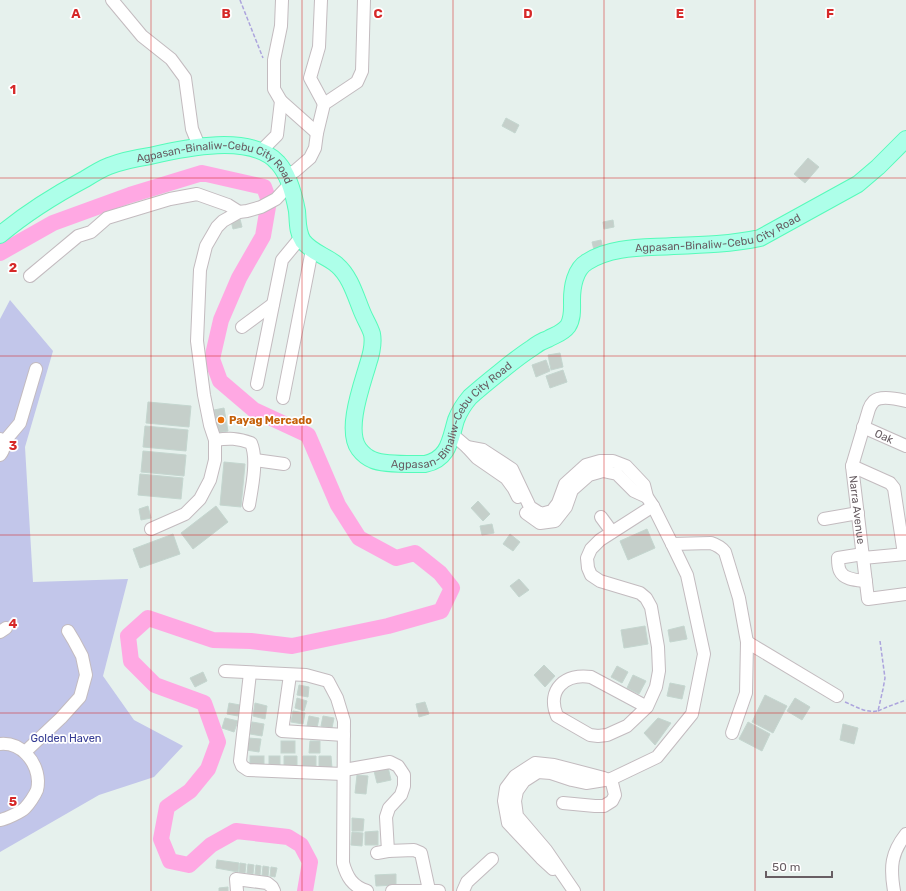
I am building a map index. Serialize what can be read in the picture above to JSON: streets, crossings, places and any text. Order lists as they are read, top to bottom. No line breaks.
{"streets":{"main road":["Agpasan-Binaliw-Cebu City Road"],"street":["Oak","Narra Avenue"]},"crossings":[["Oak","Narra Avenue"]],"parks":["Golden Haven"],"places":["Payag Mercado"],"scale_bar":"50 m","grid":{"columns":["A","B","C","D","E","F"],"rows":["1","2","3","4","5"]}}
